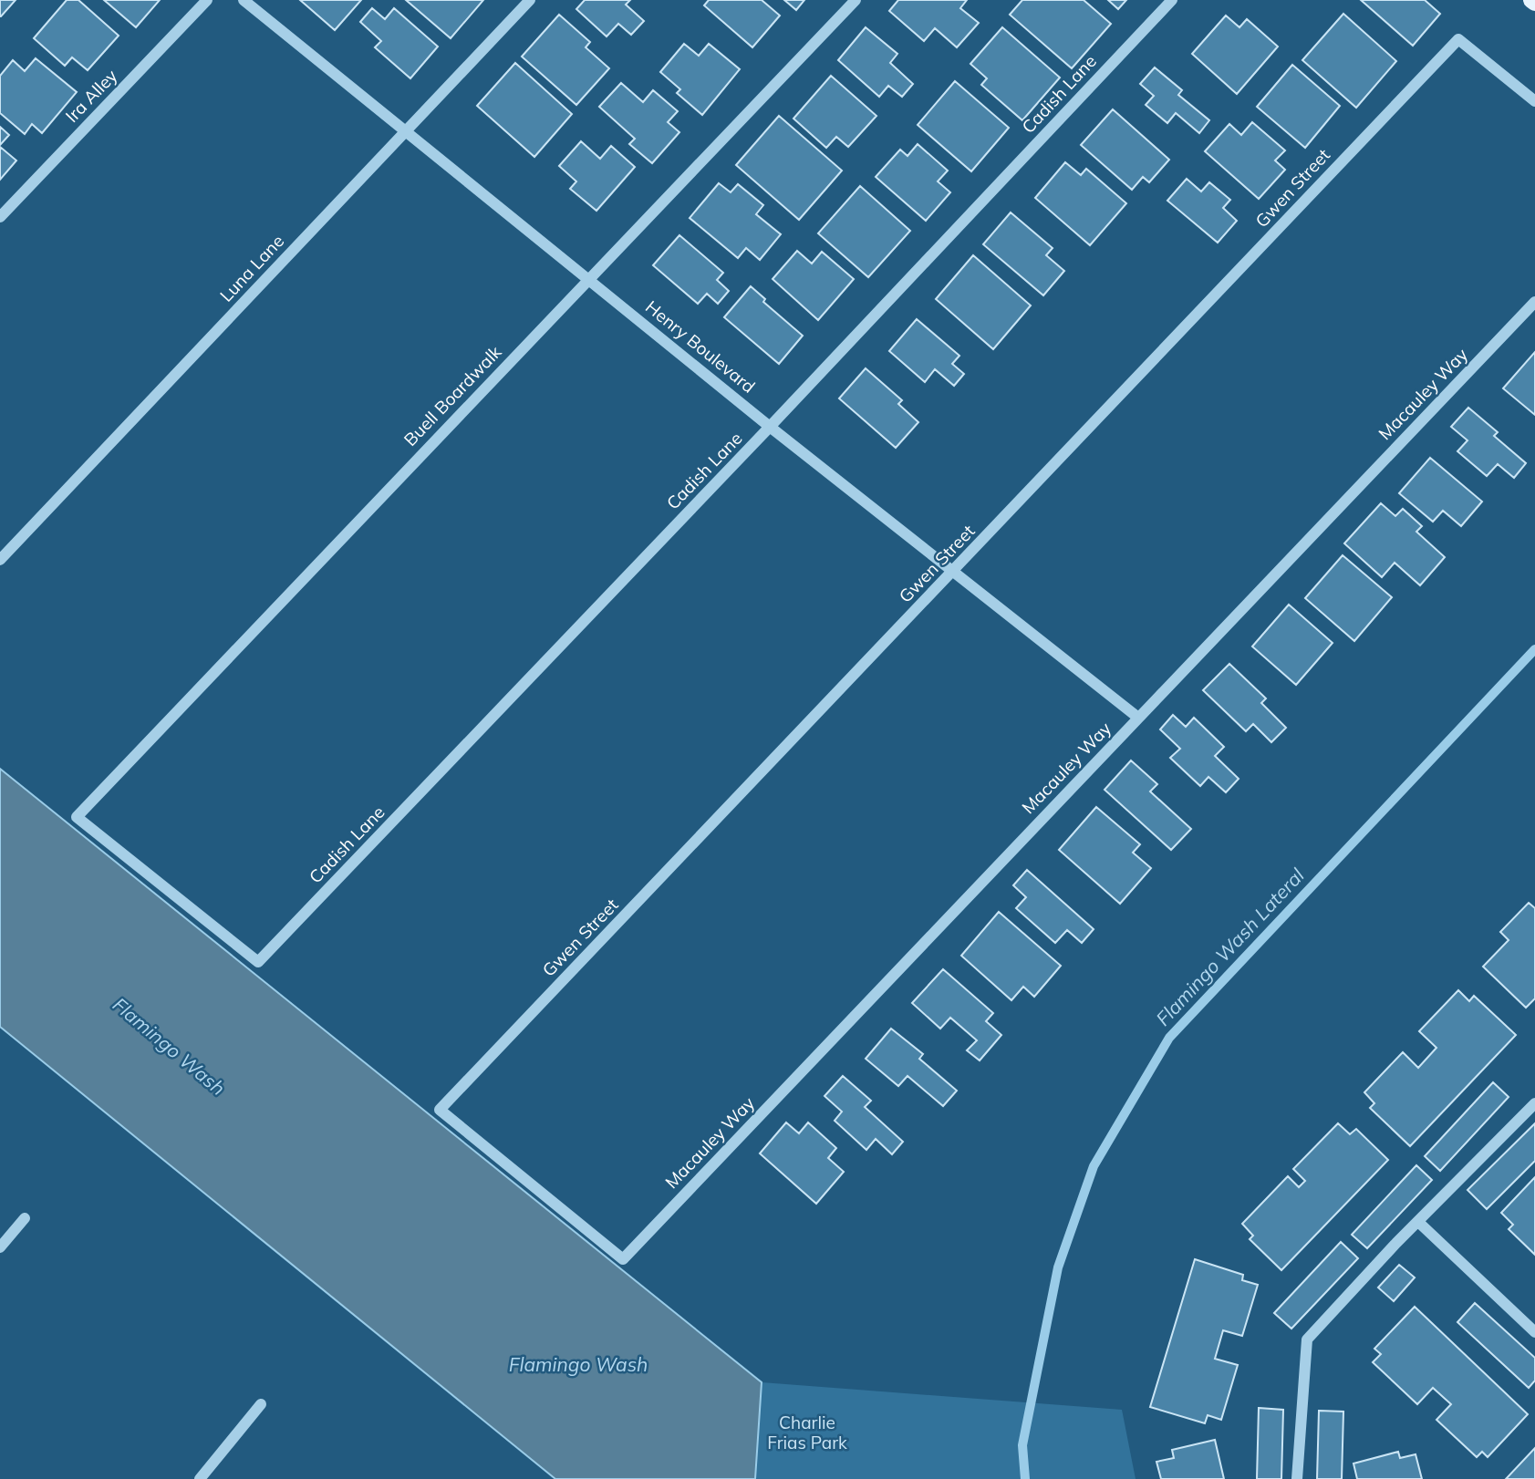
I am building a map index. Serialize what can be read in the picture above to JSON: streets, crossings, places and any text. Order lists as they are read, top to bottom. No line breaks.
{"streets":{"street":["Cadish Lane","Ira Alley","Gwen Street","Luna Lane","Henry Boulevard","Macauley Way","Buell Boardwalk"]},"crossings":[["Cadish Lane","Henry Boulevard"],["Cadish Lane","Buell Boardwalk"],["Gwen Street","Henry Boulevard"],["Gwen Street","Macauley Way"],["Luna Lane","Henry Boulevard"],["Henry Boulevard","Macauley Way"],["Henry Boulevard","Buell Boardwalk"]],"water":["Flamingo Wash Lateral","Flamingo Wash"],"parks":["Charlie Frias Park"]}
